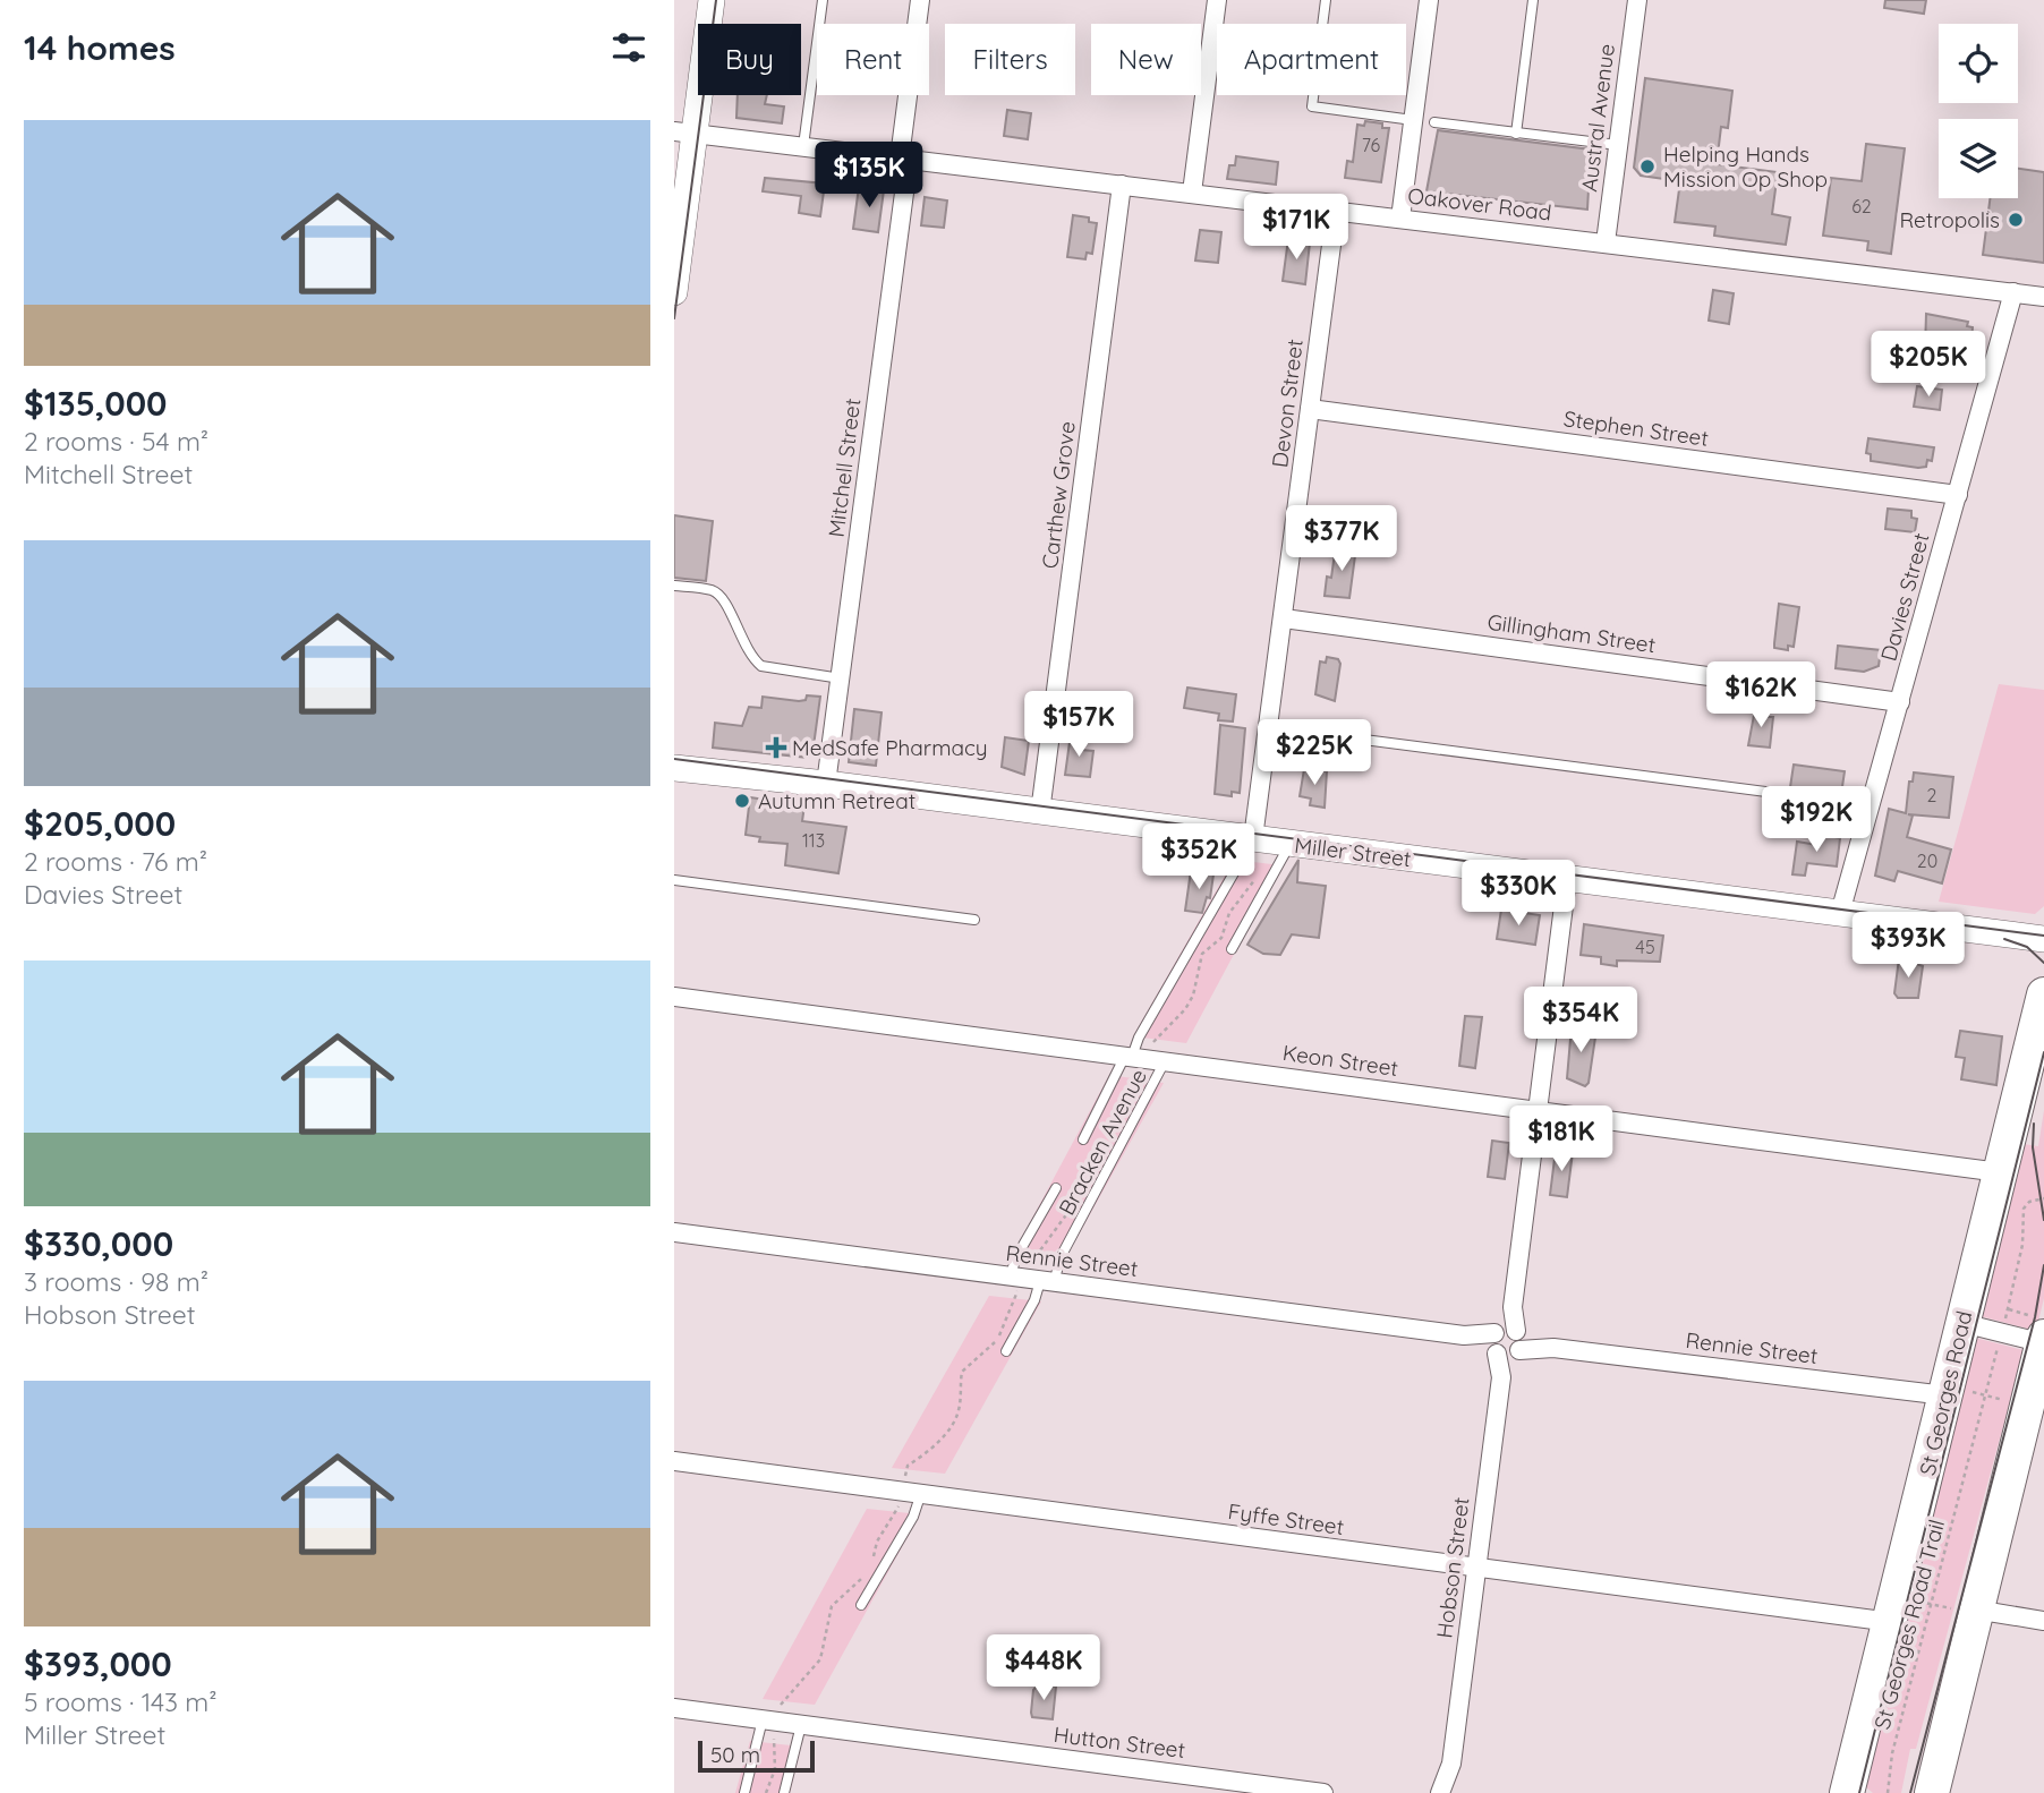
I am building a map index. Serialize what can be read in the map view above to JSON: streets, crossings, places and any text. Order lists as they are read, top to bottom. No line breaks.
{"streets":{"highway":["St Georges Road"],"street":["Austral Avenue","Oakover Road","Devon Street","Stephen Street","Mitchell Street","Carthew Grove","Davies Street","Gillingham Street","Miller Street","Keon Street","Rennie Street","Fyffe Street","Hobson Street","Hutton Street"],"lane":["Bracken Avenue"],"path":["St Georges Road Trail"]},"crossings":[["Austral Avenue","Oakover Road"],["Oakover Road","Devon Street"],["Oakover Road","Mitchell Street"],["Oakover Road","Carthew Grove"],["Oakover Road","Davies Street"],["Devon Street","Stephen Street"],["Devon Street","Gillingham Street"],["Devon Street","Miller Street"],["Stephen Street","Davies Street"],["Mitchell Street","Miller Street"],["Carthew Grove","Miller Street"],["Davies Street","Gillingham Street"],["Davies Street","Miller Street"],["Miller Street","Hobson Street"],["Keon Street","Bracken Avenue"],["Keon Street","St Georges Road"],["Keon Street","Hobson Street"],["Bracken Avenue","Rennie Street"],["Bracken Avenue","Fyffe Street"],["Bracken Avenue","Hutton Street"],["Rennie Street","St Georges Road"],["Rennie Street","Hobson Street"],["St Georges Road","Fyffe Street"],["Fyffe Street","Hobson Street"]],"places":{"other":["Helping Hands Mission Op Shop","Retropolis","Autumn Retreat"],"health":["MedSafe Pharmacy"]},"house_numbers":["76","62","2","113","20","45"],"scale_bar":"50 m","page":{"heading":"14 homes","chip":["Buy","Rent","Filters","New","Apartment"],"list":[{"name":"$135,000","note":"2 rooms · 54 m² · Mitchell Street"},{"name":"$205,000","note":"2 rooms · 76 m² · Davies Street"},{"name":"$330,000","note":"3 rooms · 98 m² · Hobson Street"},{"name":"$393,000","note":"5 rooms · 143 m² · Miller Street"}],"price":["$135K","$171K","$205K","$377K","$162K","$157K","$225K","$192K","$352K","$330K","$393K","$354K","$181K","$448K"],"scale":"50 m"}}
